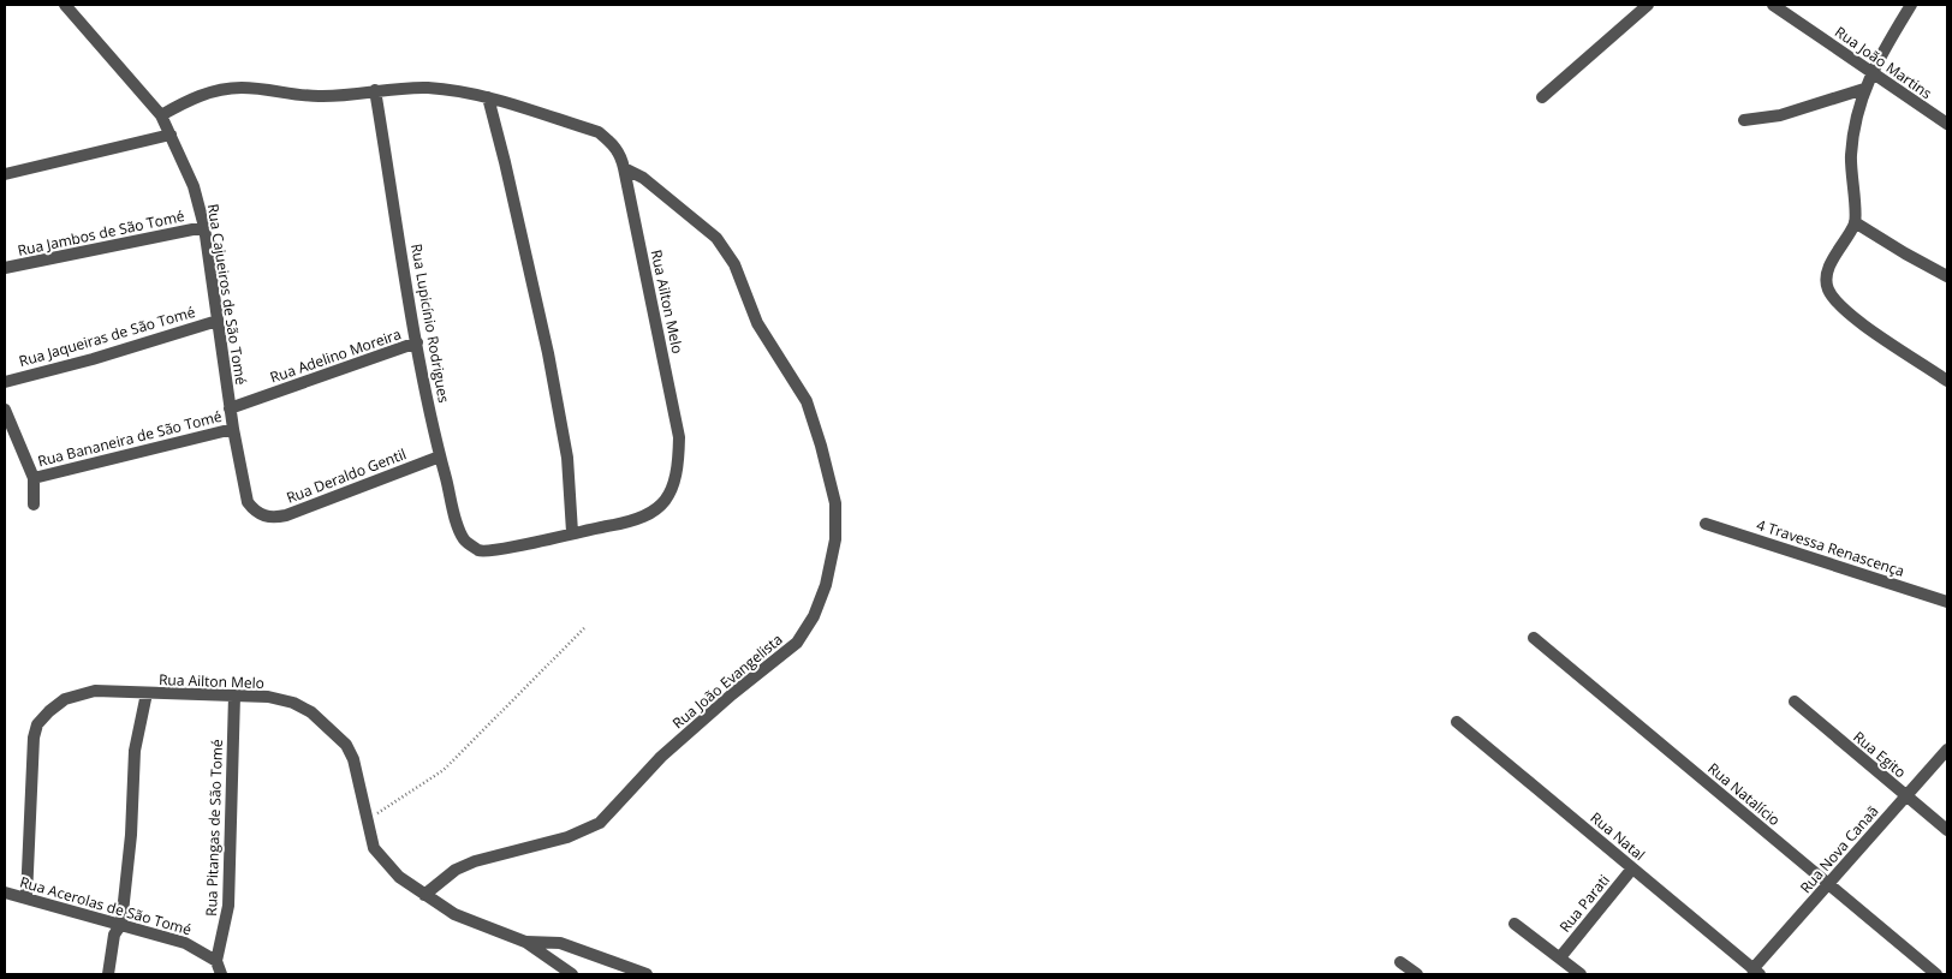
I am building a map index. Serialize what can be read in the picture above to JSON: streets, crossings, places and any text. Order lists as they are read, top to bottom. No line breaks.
{"streets":{"street":["Rua João Martins","Rua Jambos de São Tomé","Rua Cajueiros de São Tomé","Rua Ailton Melo","Rua Lupicínio Rodrigues","Rua Jaqueiras de São Tomé","Rua Adelino Moreira","Rua Bananeira de São Tomé","Rua Deraldo Gentil","4 Travessa Renascença","Rua João Evangelista","Rua Egito","Rua Natalício","Rua Pitangas de São Tomé","Rua Natal","Rua Nova Canaã","Rua Parati","Rua Acerolas de São Tomé"]},"crossings":[["Rua Jambos de São Tomé","Rua Cajueiros de São Tomé"],["Rua Cajueiros de São Tomé","Rua Ailton Melo"],["Rua Cajueiros de São Tomé","Rua Jaqueiras de São Tomé"],["Rua Cajueiros de São Tomé","Rua Adelino Moreira"],["Rua Cajueiros de São Tomé","Rua Bananeira de São Tomé"],["Rua Cajueiros de São Tomé","Rua Deraldo Gentil"],["Rua Ailton Melo","Rua Lupicínio Rodrigues"],["Rua Ailton Melo","Rua João Evangelista"],["Rua Ailton Melo","Rua Pitangas de São Tomé"],["Rua Ailton Melo","Rua Acerolas de São Tomé"],["Rua Lupicínio Rodrigues","Rua Adelino Moreira"],["Rua Lupicínio Rodrigues","Rua Deraldo Gentil"],["Rua Egito","Rua Nova Canaã"],["Rua Natalício","Rua Nova Canaã"],["Rua Pitangas de São Tomé","Rua Acerolas de São Tomé"],["Rua Natal","Rua Nova Canaã"],["Rua Natal","Rua Parati"]]}
